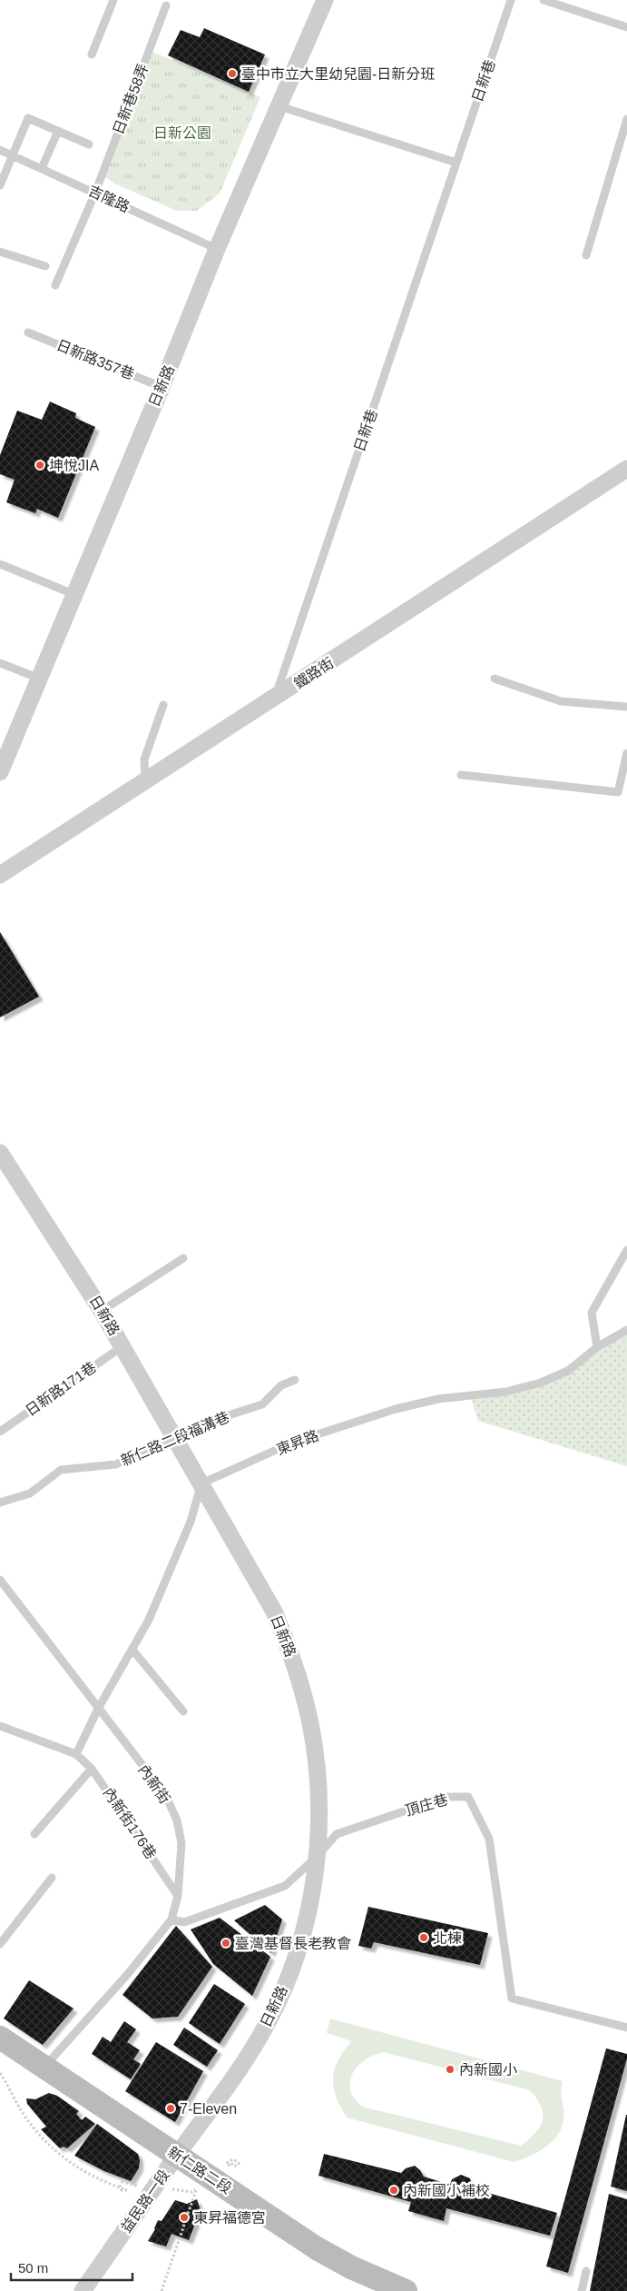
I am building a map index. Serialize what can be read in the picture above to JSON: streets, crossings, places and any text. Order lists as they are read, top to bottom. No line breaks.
{"streets":{"street":["日新路","鐵路街","新仁路二段","益民路一段"],"lane":["日新巷","日新巷58弄","吉隆路","日新路357巷","日新路171巷","新仁路二段福溝巷","東昇路","內新街","頂庄巷","內新街176巷"]},"crossings":[["日新巷","鐵路街"],["日新巷58弄","吉隆路"],["吉隆路","日新路"],["日新路357巷","日新路"],["日新路","日新路171巷"],["日新路","新仁路二段福溝巷"],["日新路","東昇路"],["日新路","頂庄巷"],["日新路","新仁路二段"],["日新路","益民路一段"],["內新街","頂庄巷"],["內新街","內新街176巷"],["內新街","新仁路二段"],["新仁路二段","益民路一段"]],"parks":["日新公園"],"places":["臺中市立大里幼兒園-日新分班","坤悅JIA","北棟","臺灣基督長老教會","內新國小","7-Eleven","內新國小補校","東昇福德宮"],"scale_bar":"50 m"}
